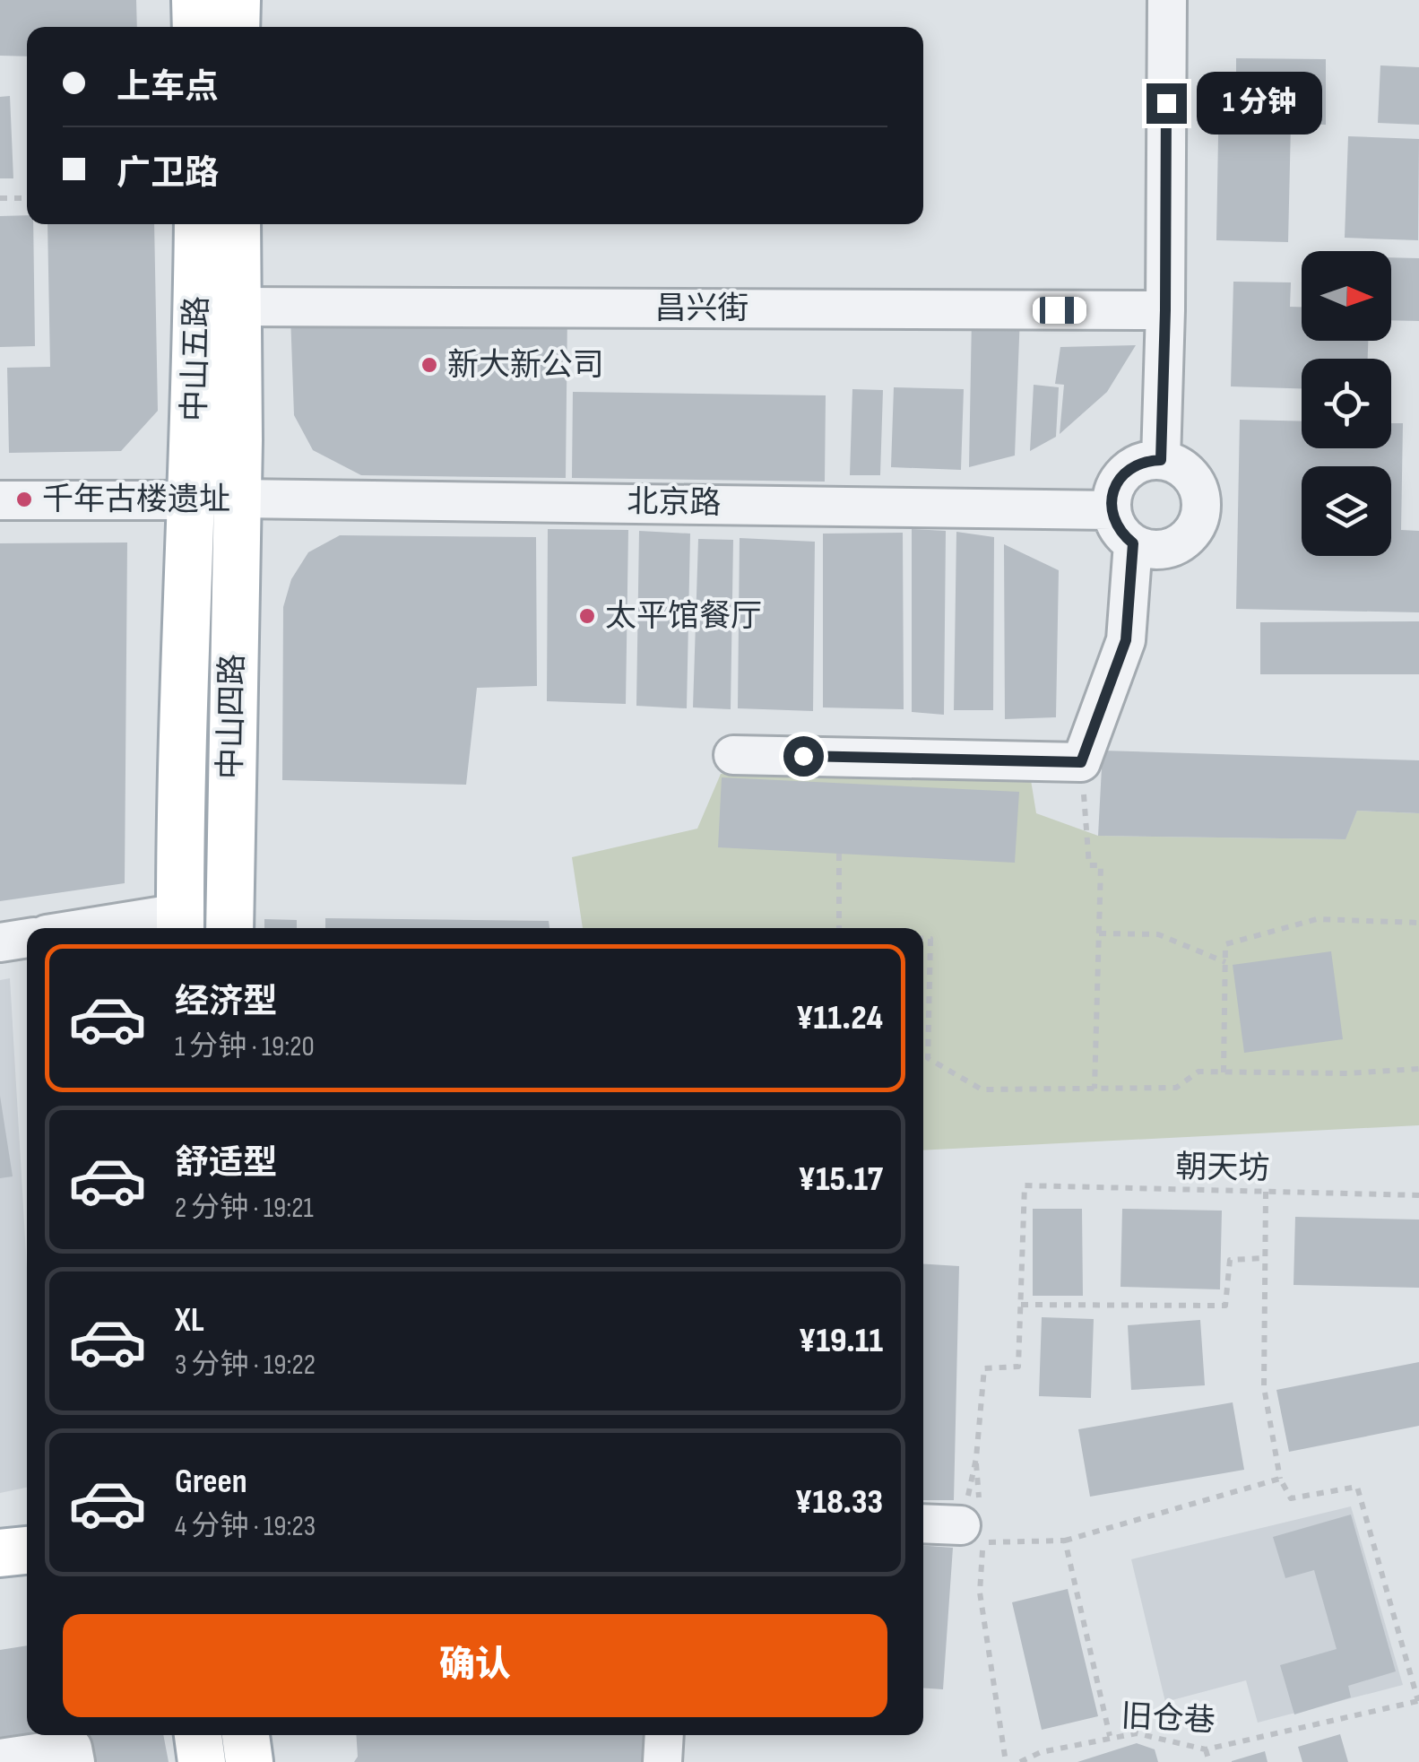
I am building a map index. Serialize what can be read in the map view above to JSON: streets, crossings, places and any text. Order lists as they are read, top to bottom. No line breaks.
{"streets":{"main road":["中山五路","中山四路"],"street":["昌兴街","北京路"],"path":["朝天坊","旧仓巷"]},"crossings":[["昌兴街","中山五路"],["中山五路","北京路"],["中山五路","中山四路"],["北京路","中山四路"]],"places":["新大新公司","千年古楼遗址","太平馆餐厅"],"north":"right","page":{"banner":["上车点","广卫路"],"bubble":"1 分钟","list":[{"name":"经济型","note":"1 分钟 · 19:20","value":"¥11.24"},{"name":"舒适型","note":"2 分钟 · 19:21","value":"¥15.17"},{"name":"XL","note":"3 分钟 · 19:22","value":"¥19.11"},{"name":"Green","note":"4 分钟 · 19:23","value":"¥18.33"}],"buttons":"确认"}}
